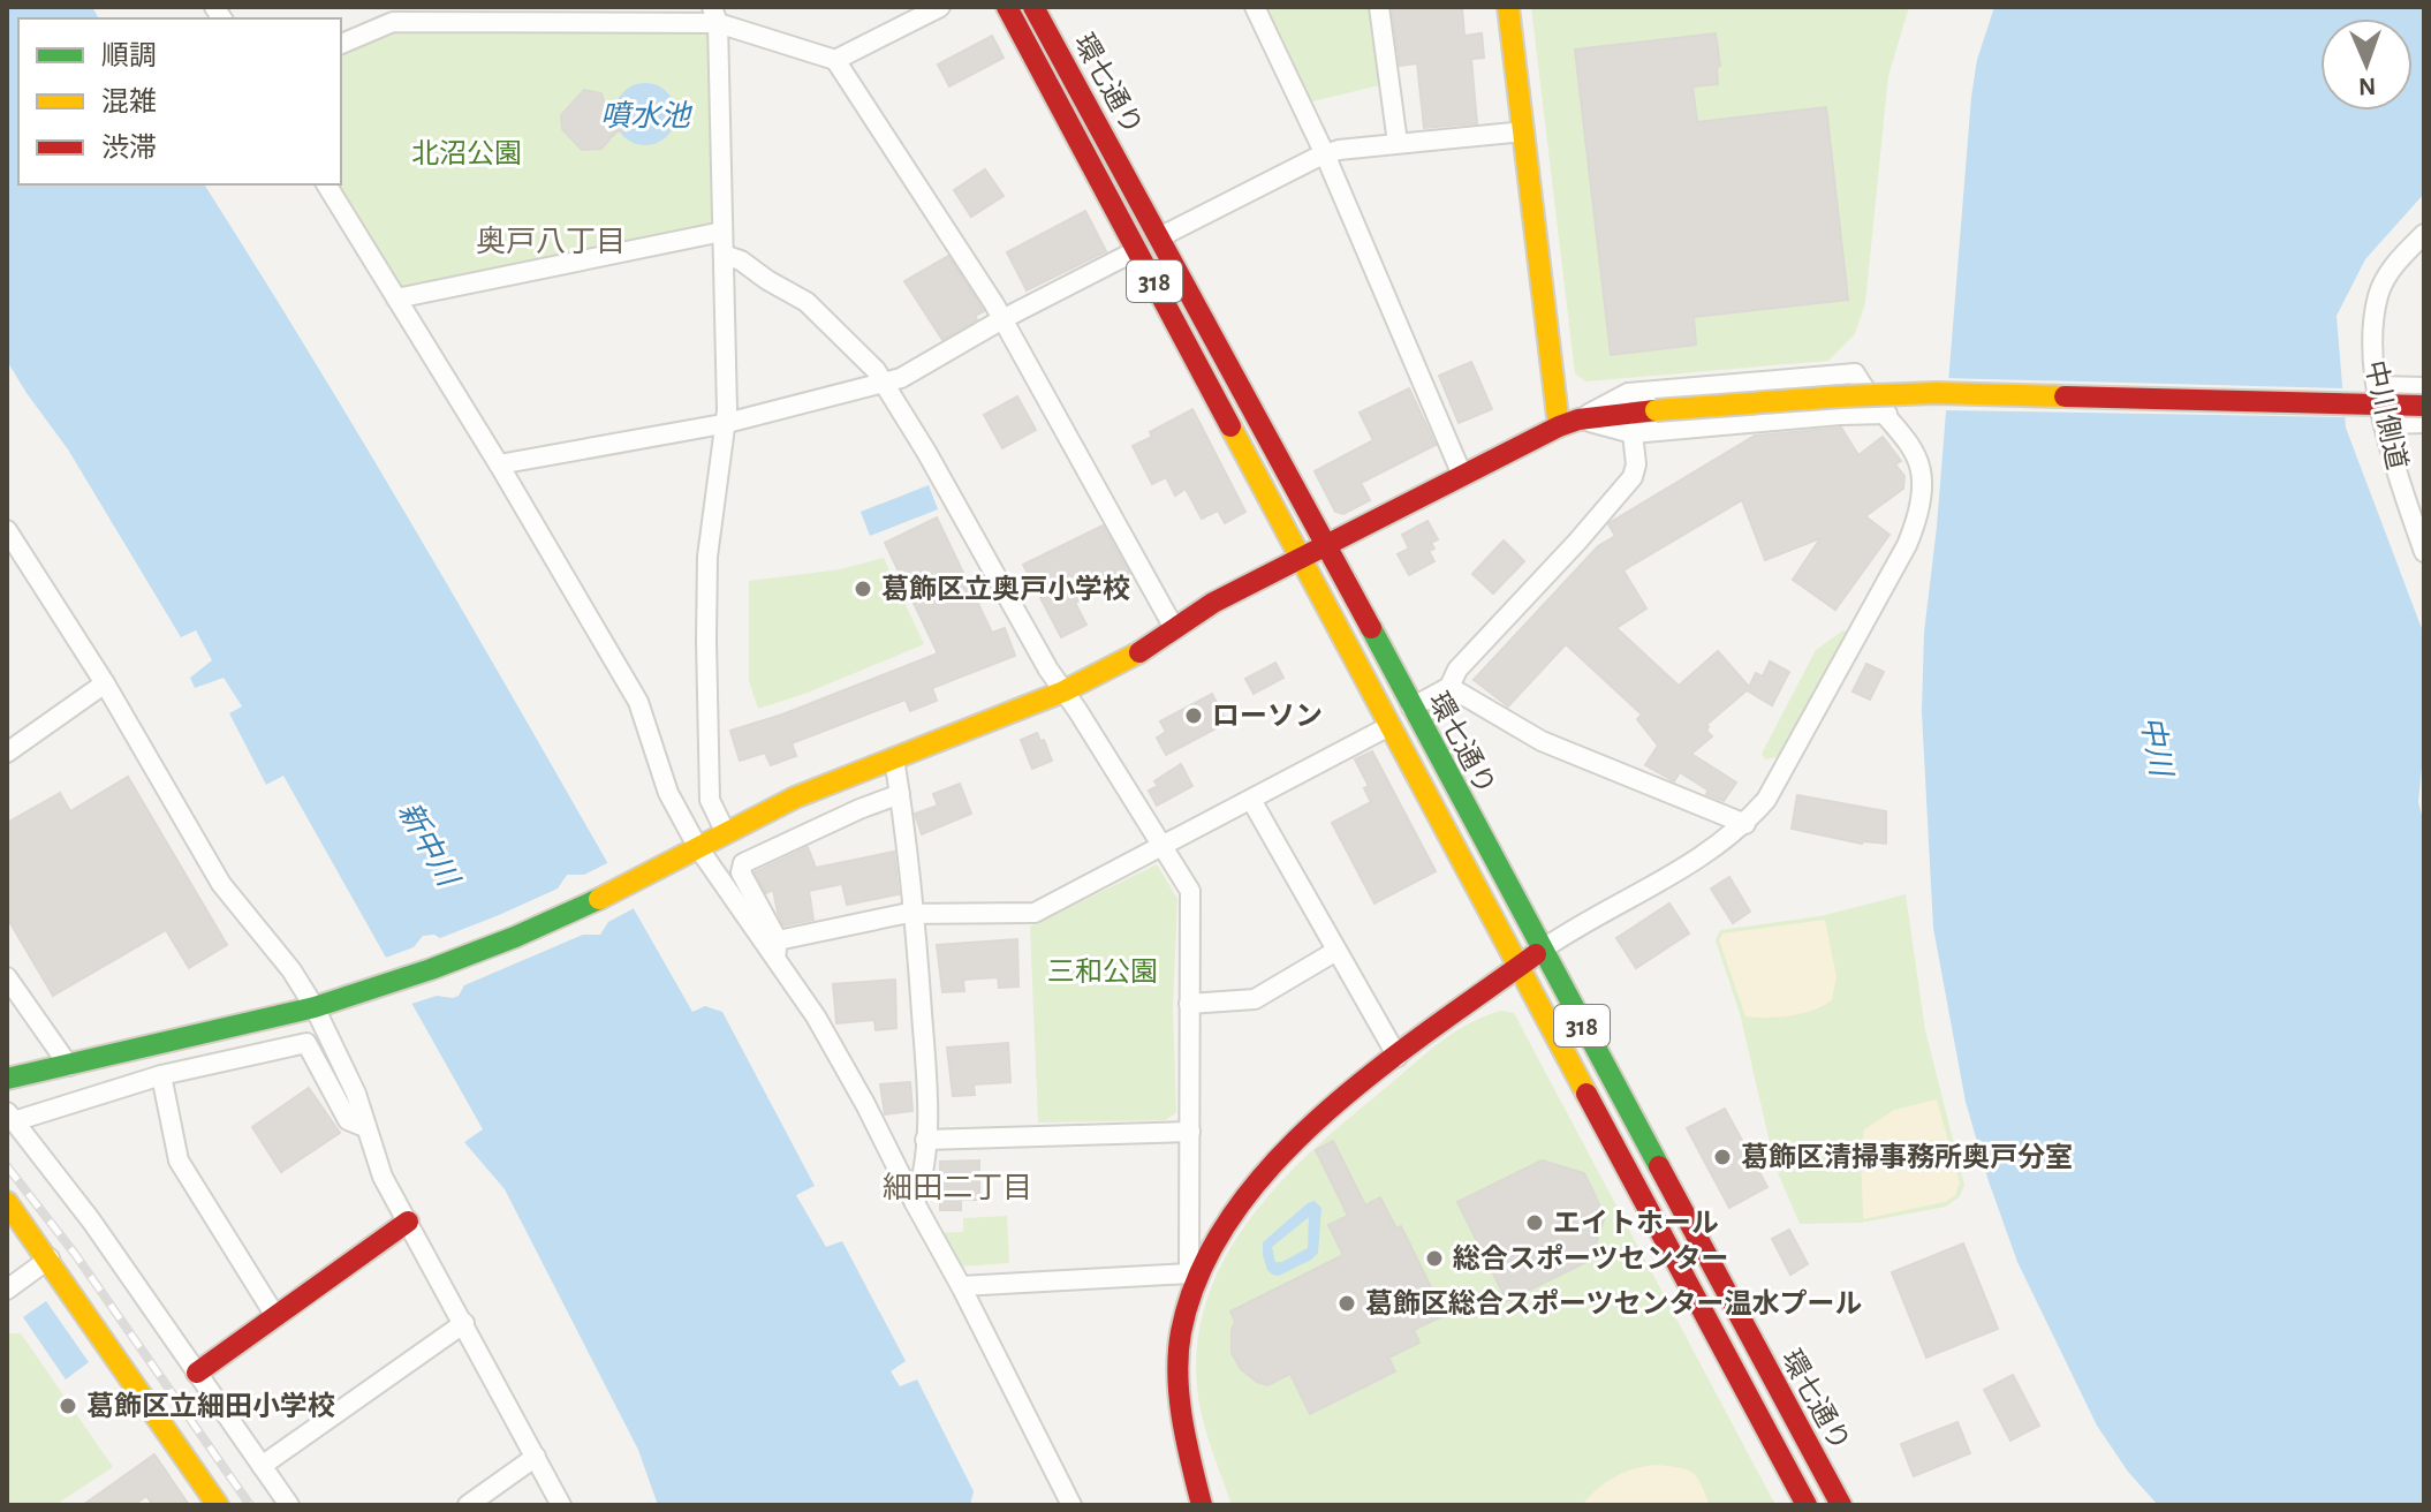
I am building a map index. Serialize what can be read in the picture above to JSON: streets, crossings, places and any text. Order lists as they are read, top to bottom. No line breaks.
{"streets":{"street":["環七通り","318","中川側道"]},"districts":["奥戸八丁目","細田二丁目"],"water":["噴水池","中川","新中川"],"parks":["北沼公園","三和公園"],"places":["葛飾区立奥戸小学校","ローソン","葛飾区清掃事務所奥戸分室","エイトホール","総合スポーツセンター","葛飾区総合スポーツセンター温水プール","葛飾区立細田小学校"],"legend":["順調","混雑","渋滞"],"north":"bottom"}
